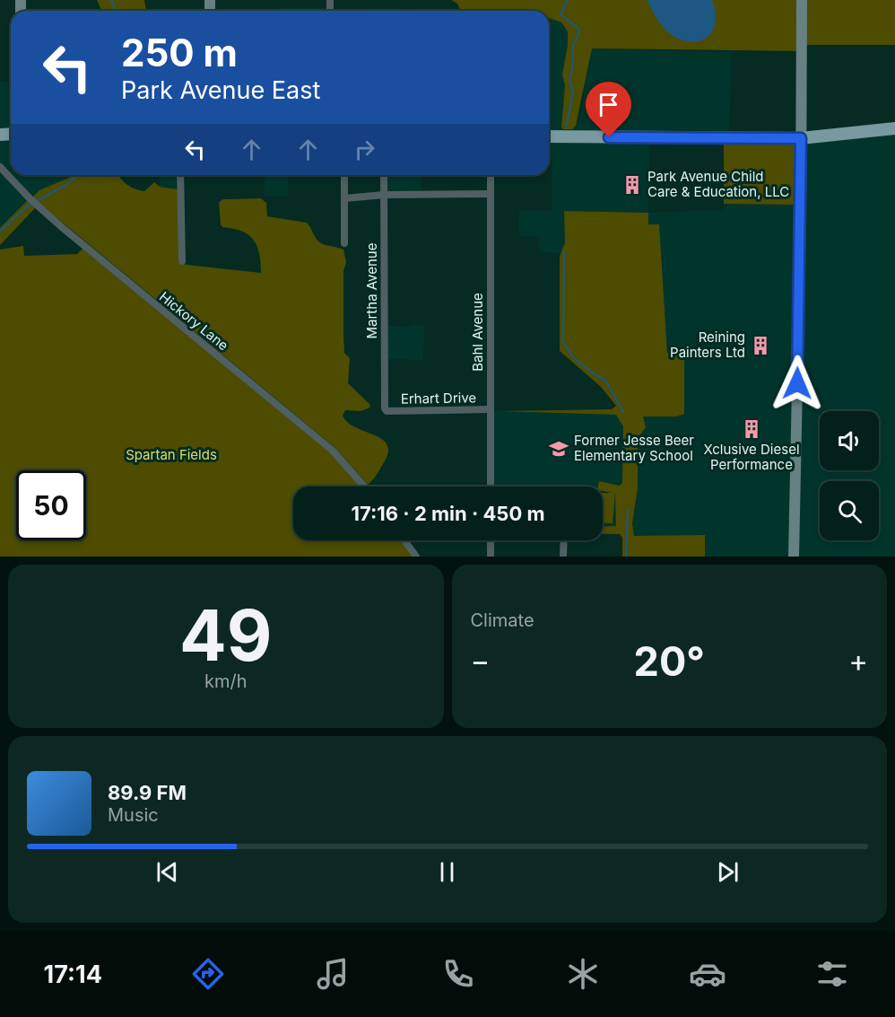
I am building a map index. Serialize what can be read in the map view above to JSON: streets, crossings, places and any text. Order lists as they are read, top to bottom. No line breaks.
{"streets":{"street":["Martha Avenue","Hickory Lane","Bahl Avenue","Erhart Drive"]},"crossings":[["Martha Avenue","Erhart Drive"],["Bahl Avenue","Erhart Drive"]],"parks":["Spartan Fields"],"places":{"building":["Park Avenue Child Care & Education, LLC","Reining Painters Ltd","Xclusive Diesel Performance"],"school or university":["Former Jesse Beer Elementary School"]},"page":{"turn":["250 m","Park Avenue East"],"limit":"50","trip":"17:16 · 2 min · 450 m","tile":[["49","km/h"],"Climate"],"heat":["−","20°","+"],"song":["89.9 FM","Music"],"tabs":"17:14"}}
